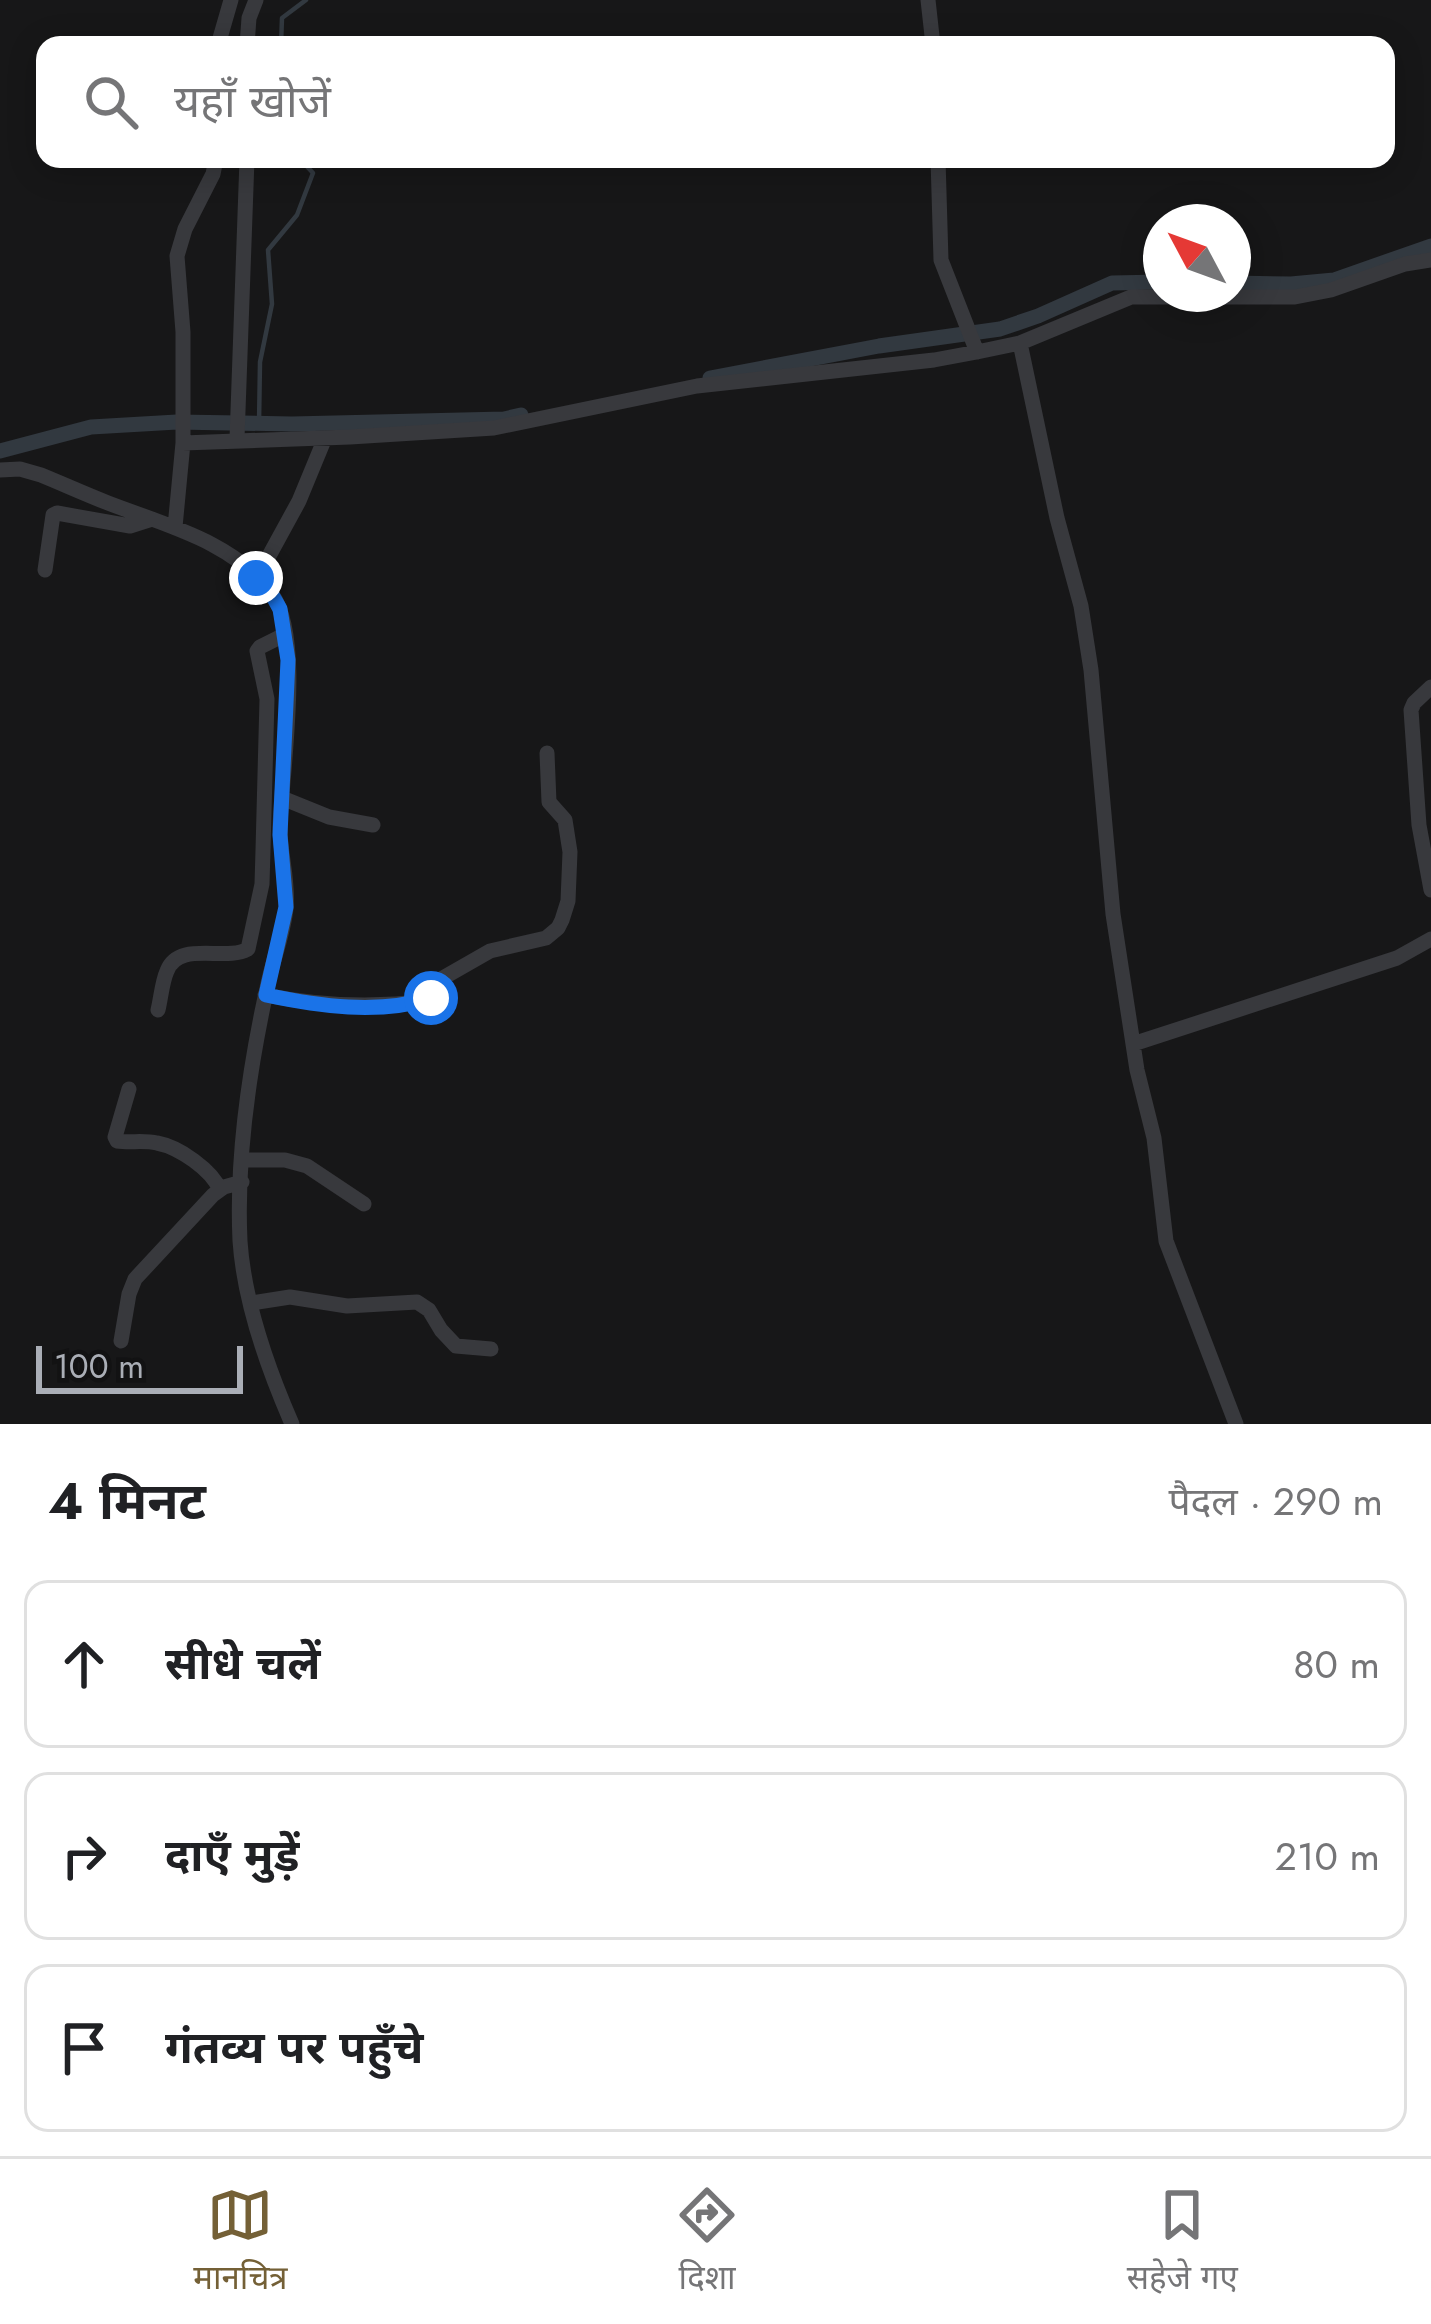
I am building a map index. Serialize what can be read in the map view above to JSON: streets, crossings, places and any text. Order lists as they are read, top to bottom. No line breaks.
{"scale_bar":"100 m","north":"top left","page":{"search":"यहाँ खोजें","scale":"100 m","heading":["4 मिनट","पैदल · 290 m"],"list":[["सीधे चलें","80 m"],["दाएँ मुड़ें","210 m"],"गंतव्य पर पहुँचे"],"nav":["मानचित्र","दिशा","सहेजे गए"]}}
